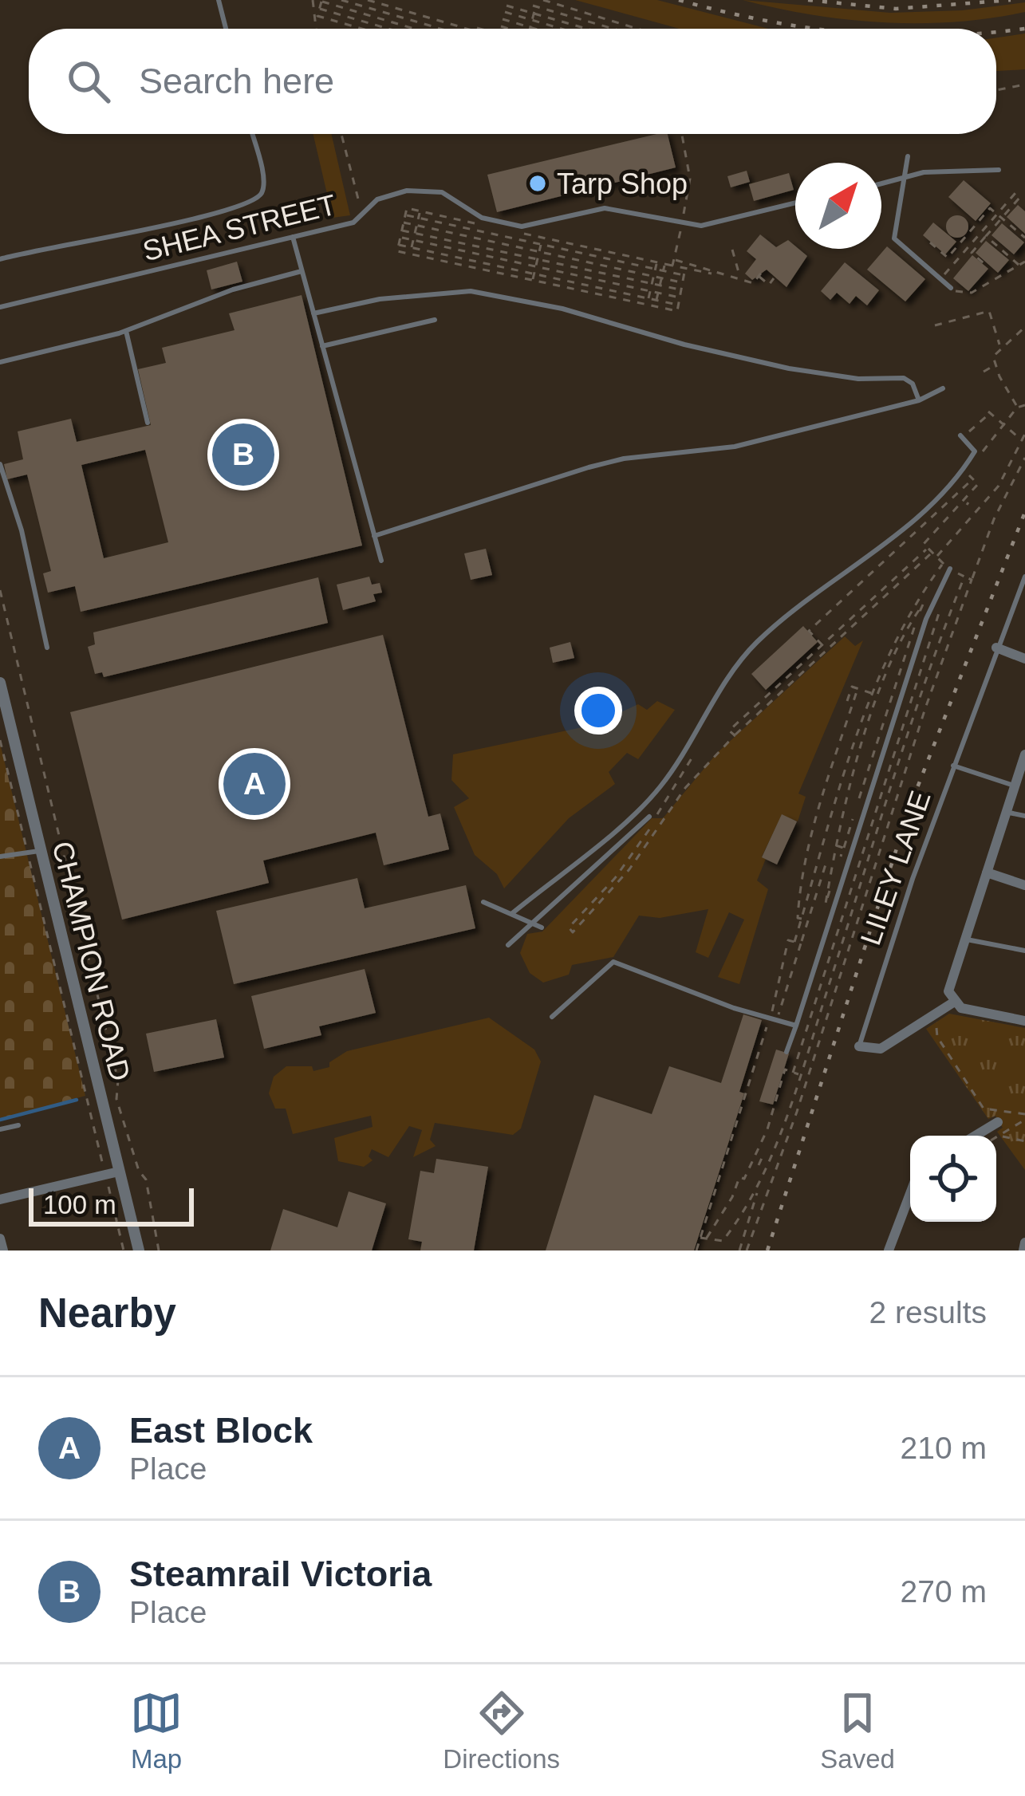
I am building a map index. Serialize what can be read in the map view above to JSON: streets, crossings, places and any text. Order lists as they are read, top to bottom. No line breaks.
{"streets":{"street":["CHAMPION ROAD"],"lane":["SHEA STREET","LILEY LANE"]},"places":["Tarp Shop"],"scale_bar":"100 m","north":"top right","page":{"search":"Search here","pins":["B","A"],"scale":"100 m","heading":["Nearby","2 results"],"list":[{"mark":"A","name":"East Block","note":"Place","value":"210 m"},{"mark":"B","name":"Steamrail Victoria","note":"Place","value":"270 m"}],"nav":["Map","Directions","Saved"]}}
